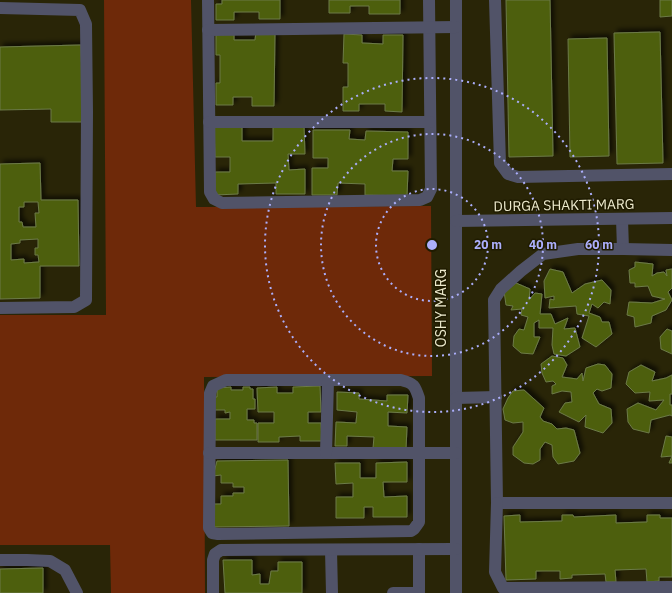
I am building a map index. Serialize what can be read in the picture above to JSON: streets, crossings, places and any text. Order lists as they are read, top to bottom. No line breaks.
{"streets":{"street":["DURGA SHAKTI MARG","OSHY MARG"]},"crossings":[["DURGA SHAKTI MARG","OSHY MARG"]],"rings":["20 m","40 m","60 m"]}
